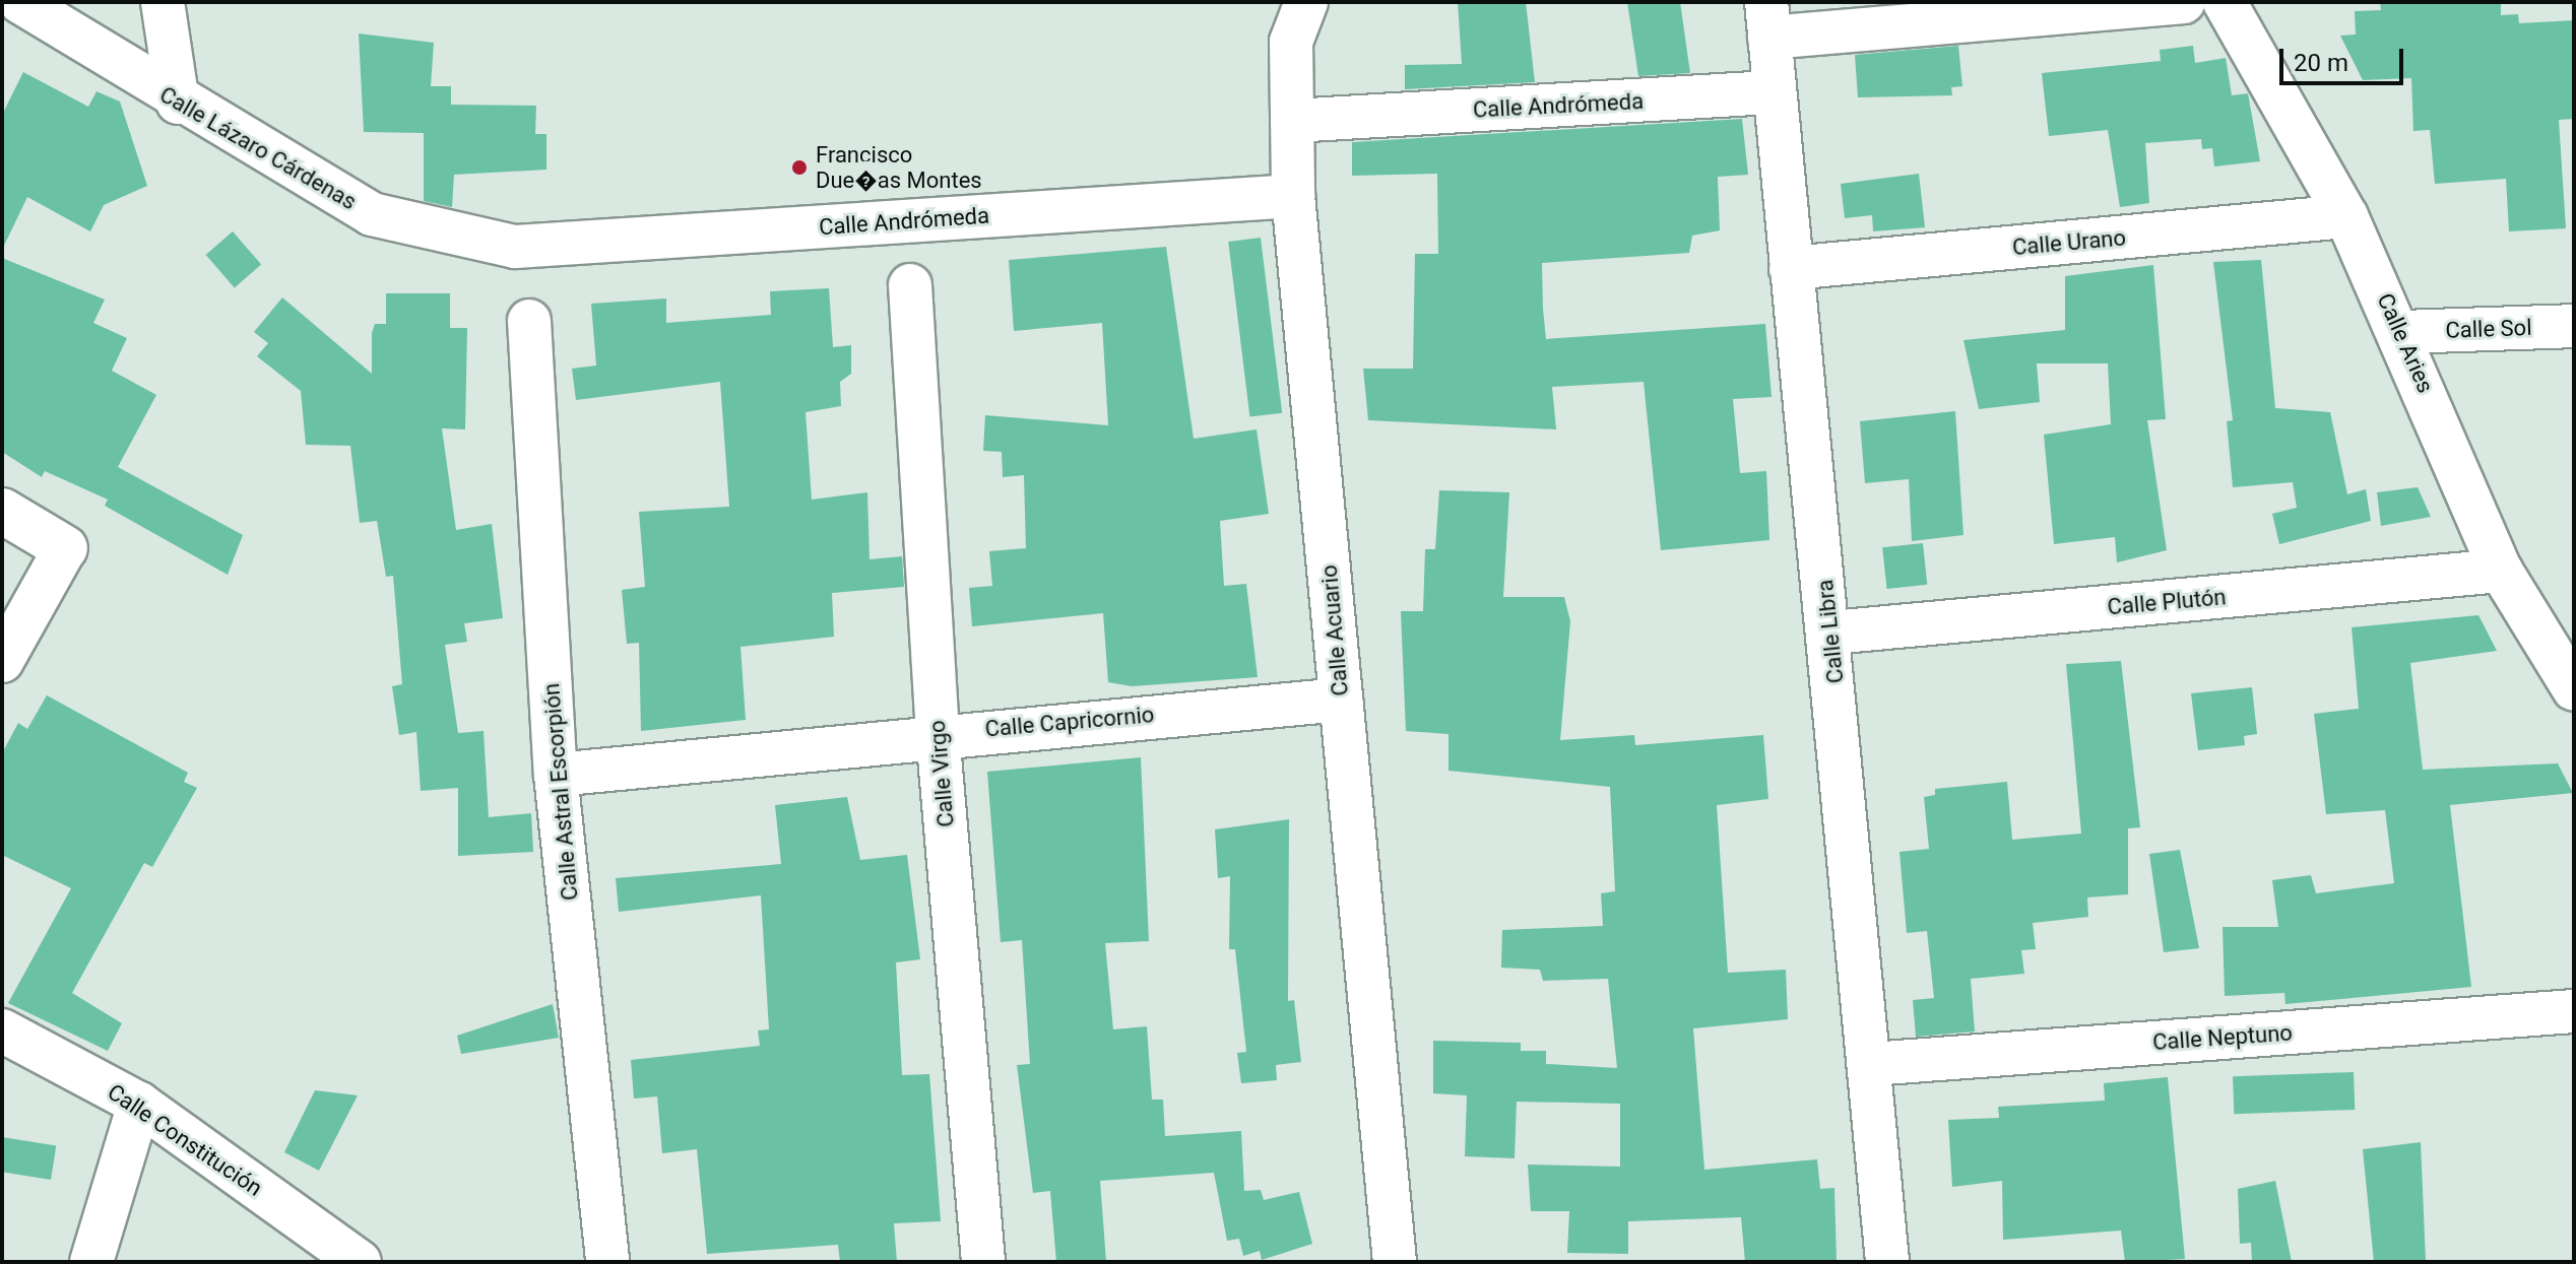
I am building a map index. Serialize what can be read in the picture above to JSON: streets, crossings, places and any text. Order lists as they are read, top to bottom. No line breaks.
{"streets":{"street":["Calle Andrómeda","Calle Lázaro Cárdenas","Calle Urano","Calle Sol","Calle Aries","Calle Plutón","Calle Acuario","Calle Libra","Calle Capricornio","Calle Virgo","Calle Astral Escorpión","Calle Neptuno","Calle Constitución"]},"crossings":[["Calle Andrómeda","Calle Lázaro Cárdenas"],["Calle Andrómeda","Calle Acuario"],["Calle Andrómeda","Calle Libra"],["Calle Urano","Calle Aries"],["Calle Urano","Calle Libra"],["Calle Sol","Calle Aries"],["Calle Aries","Calle Plutón"],["Calle Plutón","Calle Libra"],["Calle Acuario","Calle Capricornio"],["Calle Libra","Calle Neptuno"],["Calle Capricornio","Calle Virgo"],["Calle Capricornio","Calle Astral Escorpión"]],"places":["Francisco Due�as Montes"],"scale_bar":"20 m"}
